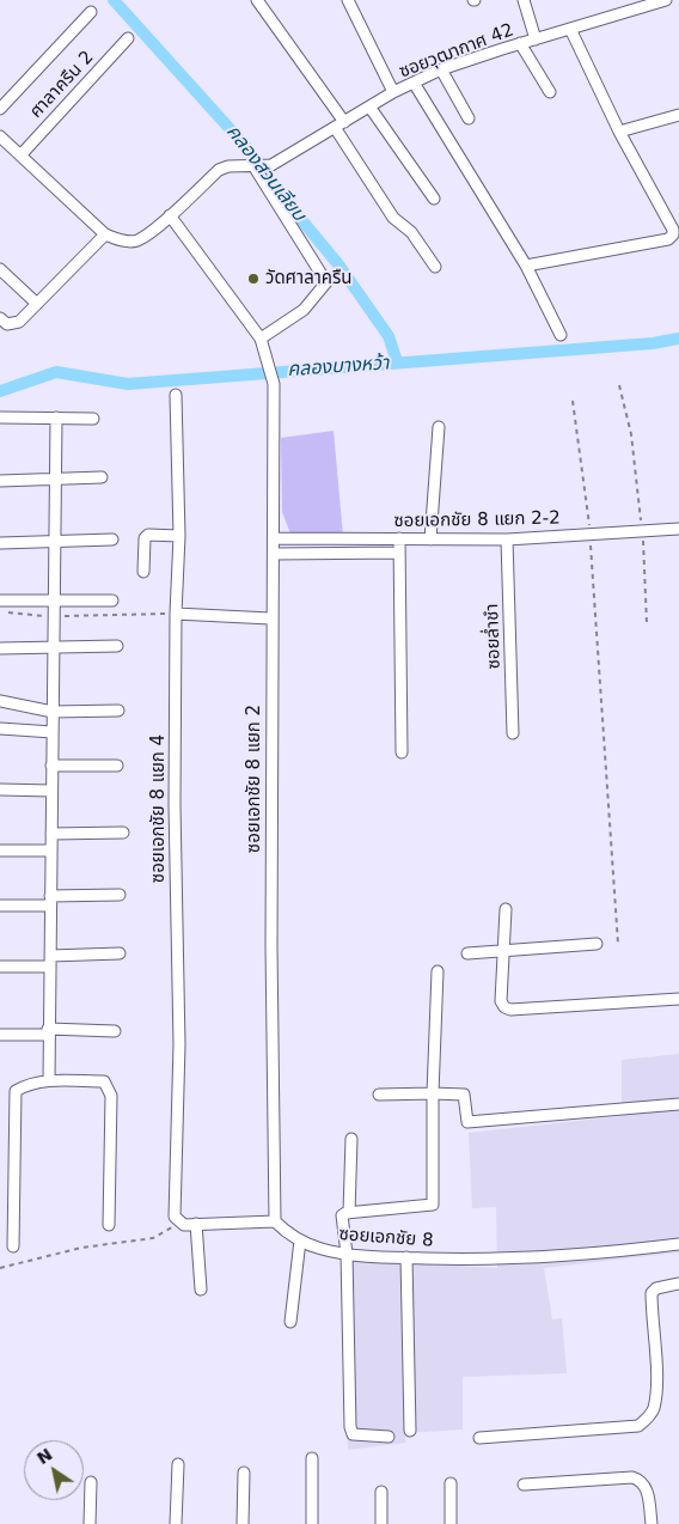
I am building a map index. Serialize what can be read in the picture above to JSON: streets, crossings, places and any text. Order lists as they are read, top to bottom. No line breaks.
{"streets":{"street":["ซอยวุฒากาศ 42","ศาลาครืน 2","ซอยเอกชัย 8 แยก 2-2","ซอยล่ำชำ","ซอยเอกชัย 8 แยก 2","ซอยเอกชัย 8 แยก 4","ซอยเอกชัย 8"]},"crossings":[["ซอยเอกชัย 8 แยก 2-2","ซอยล่ำชำ"],["ซอยเอกชัย 8 แยก 2-2","ซอยเอกชัย 8 แยก 2"],["ซอยเอกชัย 8 แยก 2","ซอยเอกชัย 8"]],"water":["คลองสวนเลียบ","คลองบางหว้า"],"places":["วัดศาลาครืน"],"north":"top left"}
